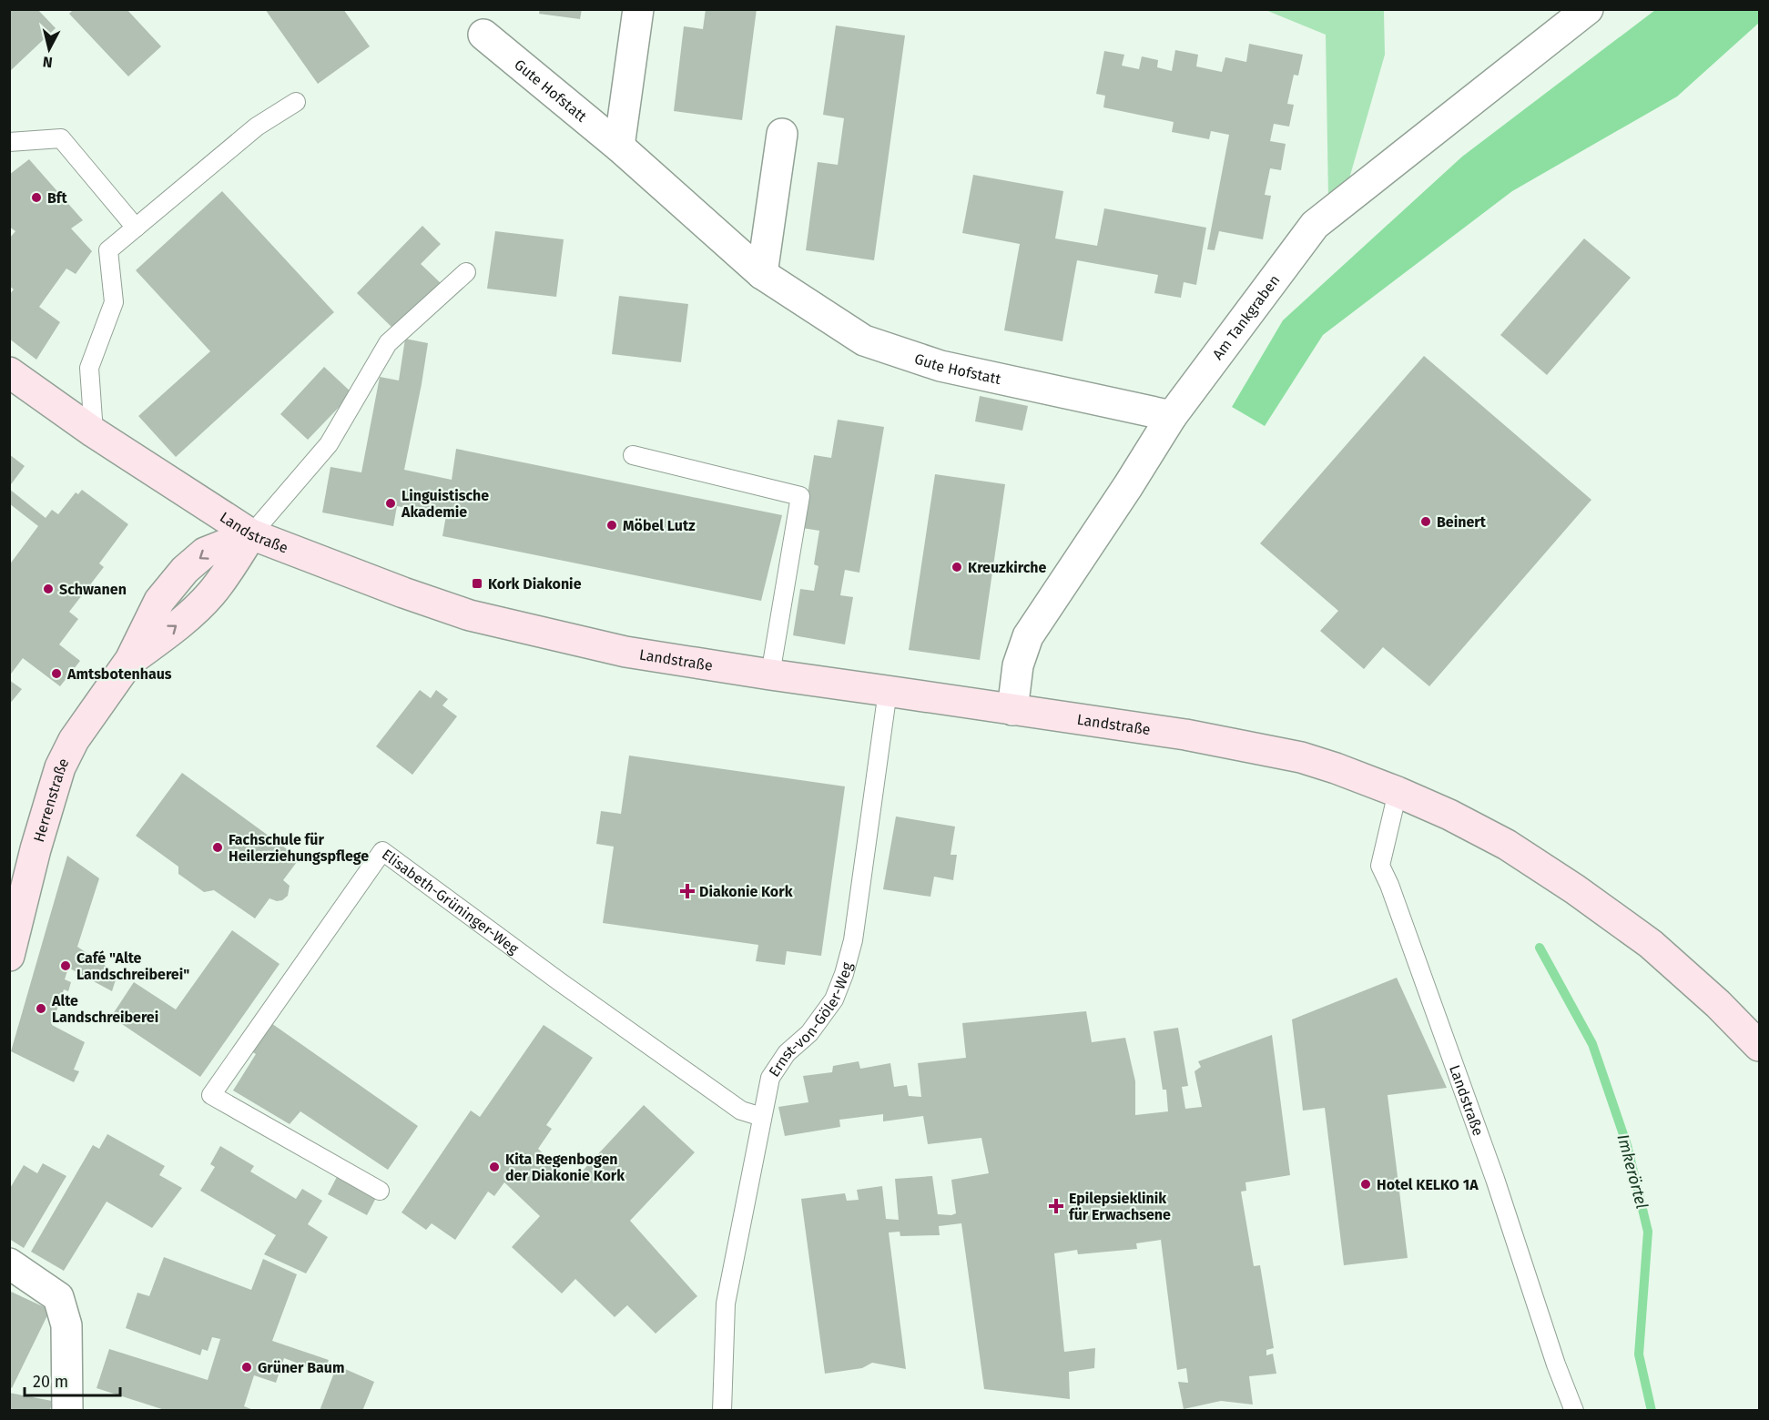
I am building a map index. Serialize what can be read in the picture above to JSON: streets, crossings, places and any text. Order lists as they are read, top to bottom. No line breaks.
{"streets":{"main road":["Landstraße","Herrenstraße"],"street":["Gute Hofstatt","Am Tankgraben"],"lane":["Elisabeth-Grüninger-Weg","Ernst-von-Göler-Weg"]},"crossings":[["Gute Hofstatt","Am Tankgraben"],["Am Tankgraben","Landstraße"],["Landstraße","Herrenstraße"],["Landstraße","Ernst-von-Göler-Weg"],["Elisabeth-Grüninger-Weg","Ernst-von-Göler-Weg"]],"water":["Imkerörtel"],"places":{"other":["Bft","Linguistische Akademie","Beinert","Möbel Lutz","Kreuzkirche","Schwanen","Amtsbotenhaus","Fachschule für Heilerziehungspflege","Café \"Alte Landschreiberei\"","Alte Landschreiberei","Kita Regenbogen der Diakonie Kork","Hotel KELKO 1A","Grüner Baum"],"transit":["Kork Diakonie"],"health":["Diakonie Kork","Epilepsieklinik für Erwachsene"]},"scale_bar":"20 m","north":"bottom"}
